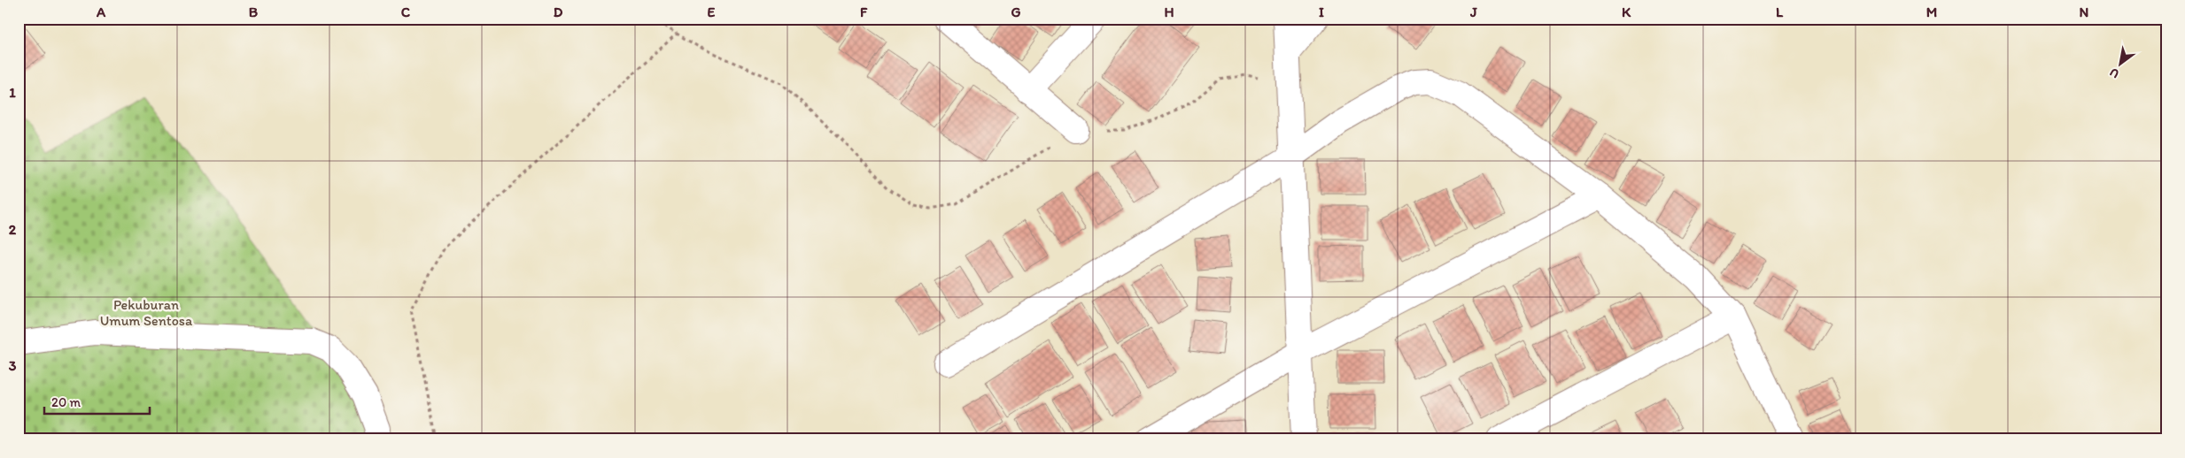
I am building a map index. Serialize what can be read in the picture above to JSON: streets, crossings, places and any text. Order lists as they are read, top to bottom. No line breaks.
{"parks":["Pekuburan Umum Sentosa"],"scale_bar":"20 m","north":"bottom left","grid":{"columns":["A","B","C","D","E","F","G","H","I","J","K","L","M","N"],"rows":["1","2","3"]}}
